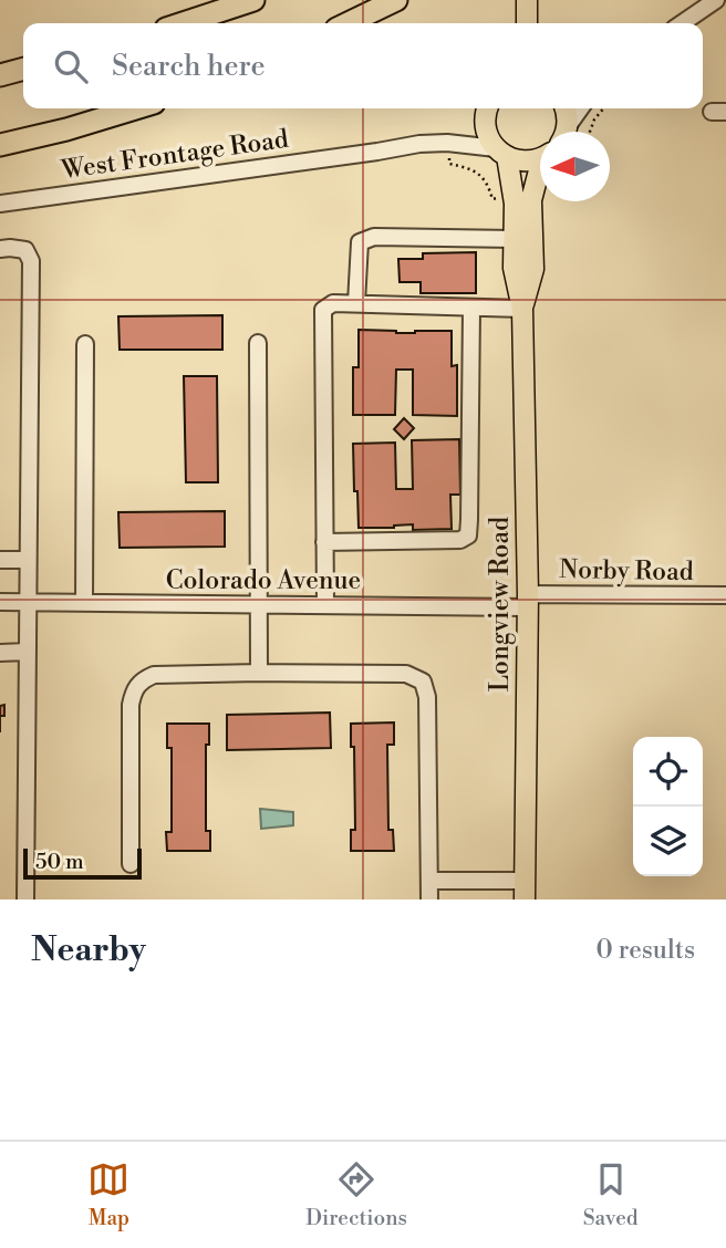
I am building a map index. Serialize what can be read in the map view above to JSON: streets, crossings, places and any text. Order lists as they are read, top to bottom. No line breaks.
{"streets":{"main road":["Longview Road"],"street":["West Frontage Road","Norby Road","Colorado Avenue"]},"crossings":[["West Frontage Road","Longview Road"],["Norby Road","Colorado Avenue"],["Norby Road","Longview Road"],["Colorado Avenue","Longview Road"]],"scale_bar":"50 m","north":"left","page":{"search":"Search here","scale":"50 m","heading":["Nearby","0 results"],"nav":["Map","Directions","Saved"]}}
